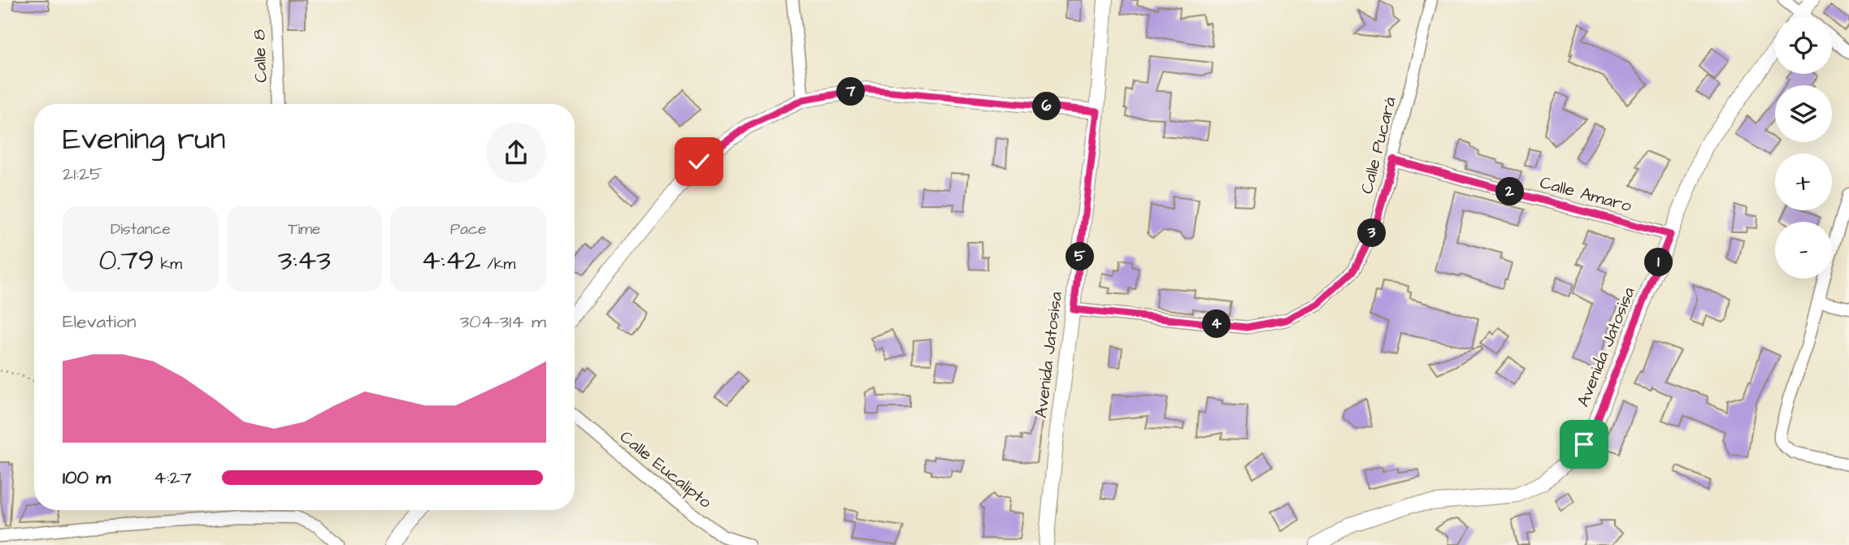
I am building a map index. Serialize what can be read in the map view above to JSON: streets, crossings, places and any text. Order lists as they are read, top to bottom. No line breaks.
{"streets":{"street":["Calle 8","Calle Pucará","Calle Amaro","Avenida Jatosisa","Calle Eucalipto"]},"crossings":[["Calle Pucará","Calle Amaro"],["Calle Pucará","Avenida Jatosisa"],["Calle Amaro","Avenida Jatosisa"]],"page":{"map_buttons":["+","−"],"pins":["7","6","2","3","5","1","4"],"heading":["Evening run","21:25"],"stats":[["Distance","0.79 km"],["Time","3:43"],["Pace","4:42 /km"]],"chart":["Elevation","304–314 m"],"list":[{"name":"100 m","note":"4:27"}]}}
